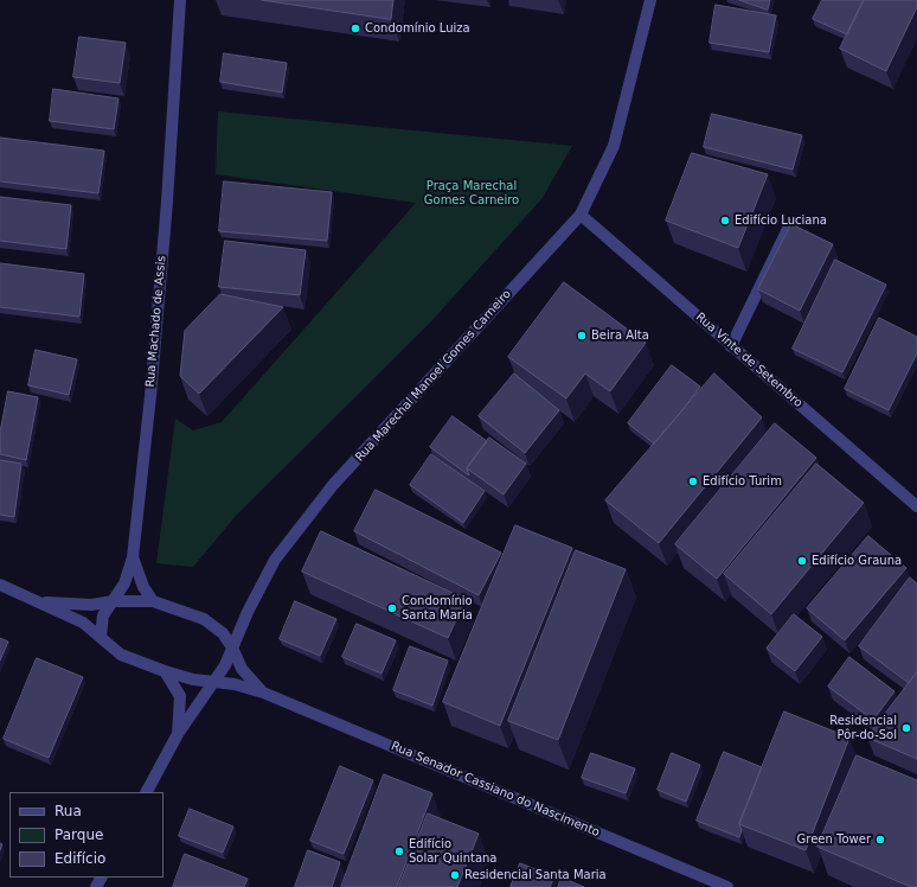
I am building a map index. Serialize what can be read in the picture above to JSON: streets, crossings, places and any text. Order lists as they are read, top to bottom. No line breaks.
{"streets":{"street":["Rua Machado de Assis","Rua Vinte de Setembro","Rua Marechal Manoel Gomes Carneiro","Rua Senador Cassiano do Nascimento"]},"crossings":[["Rua Machado de Assis","Rua Senador Cassiano do Nascimento"],["Rua Vinte de Setembro","Rua Marechal Manoel Gomes Carneiro"],["Rua Marechal Manoel Gomes Carneiro","Rua Senador Cassiano do Nascimento"]],"parks":["Praça Marechal Gomes Carneiro"],"places":["Condomínio Luiza","Edifício Luciana","Beira Alta","Edifício Turim","Edifício Grauna","Condomínio Santa Maria","Residencial Pôr-do-Sol","Green Tower","Edifício Solar Quintana","Residencial Santa Maria"],"legend":["Rua","Parque","Edifício"]}
